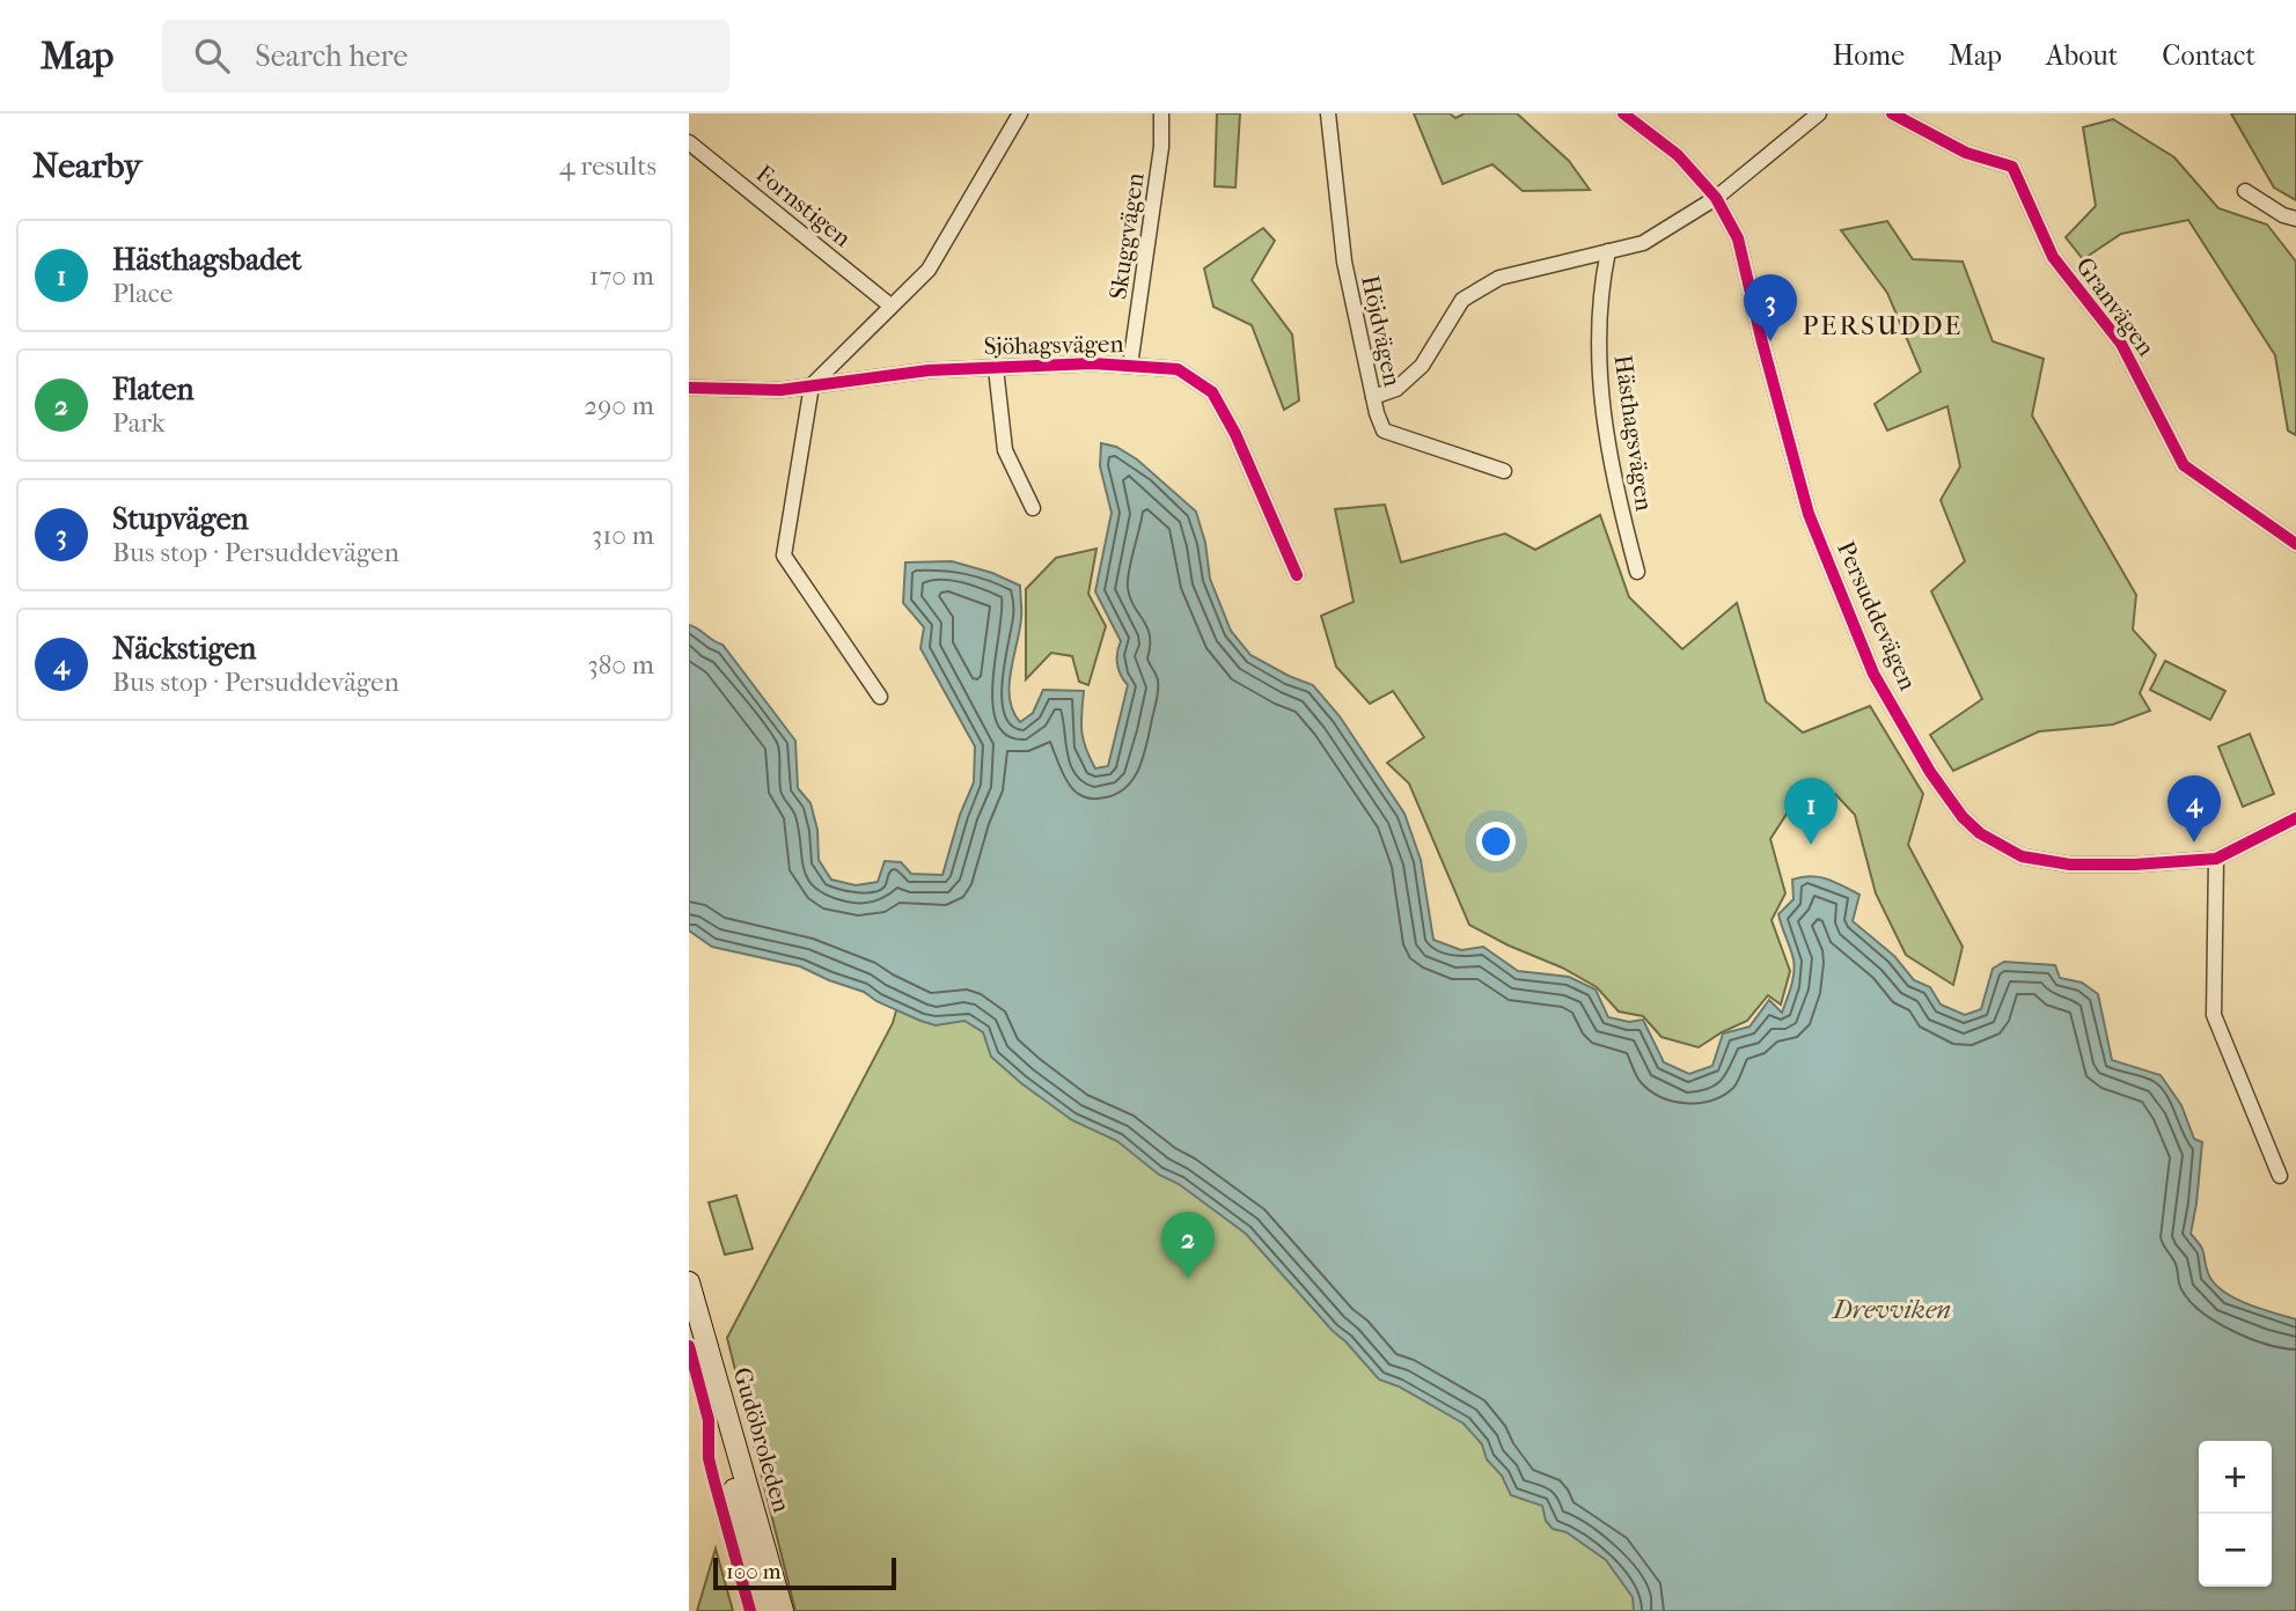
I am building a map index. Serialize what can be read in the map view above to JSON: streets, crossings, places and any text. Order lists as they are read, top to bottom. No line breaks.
{"streets":{"main road":["Gudöbroleden"],"street":["Fornstigen","Skuggvägen","Granvägen","Höjdvägen","Sjöhagsvägen","Hästhagsvägen","Persuddevägen"]},"crossings":[["Skuggvägen","Sjöhagsvägen"]],"districts":["PERSUDDE"],"water":["Drevviken"],"scale_bar":"100 m","page":{"header":"Map","search":"Search here","nav":["Home","Map","About","Contact"],"heading":["Nearby","4 results"],"list":[{"mark":"1","name":"Hästhagsbadet","note":"Place","value":"170 m"},{"mark":"2","name":"Flaten","note":"Park","value":"290 m"},{"mark":"3","name":"Stupvägen","note":"Bus stop · Persuddevägen","value":"310 m"},{"mark":"4","name":"Näckstigen","note":"Bus stop · Persuddevägen","value":"380 m"}],"pins":["3","4","1","2"],"map_buttons":["+","−"],"scale":"100 m"}}
